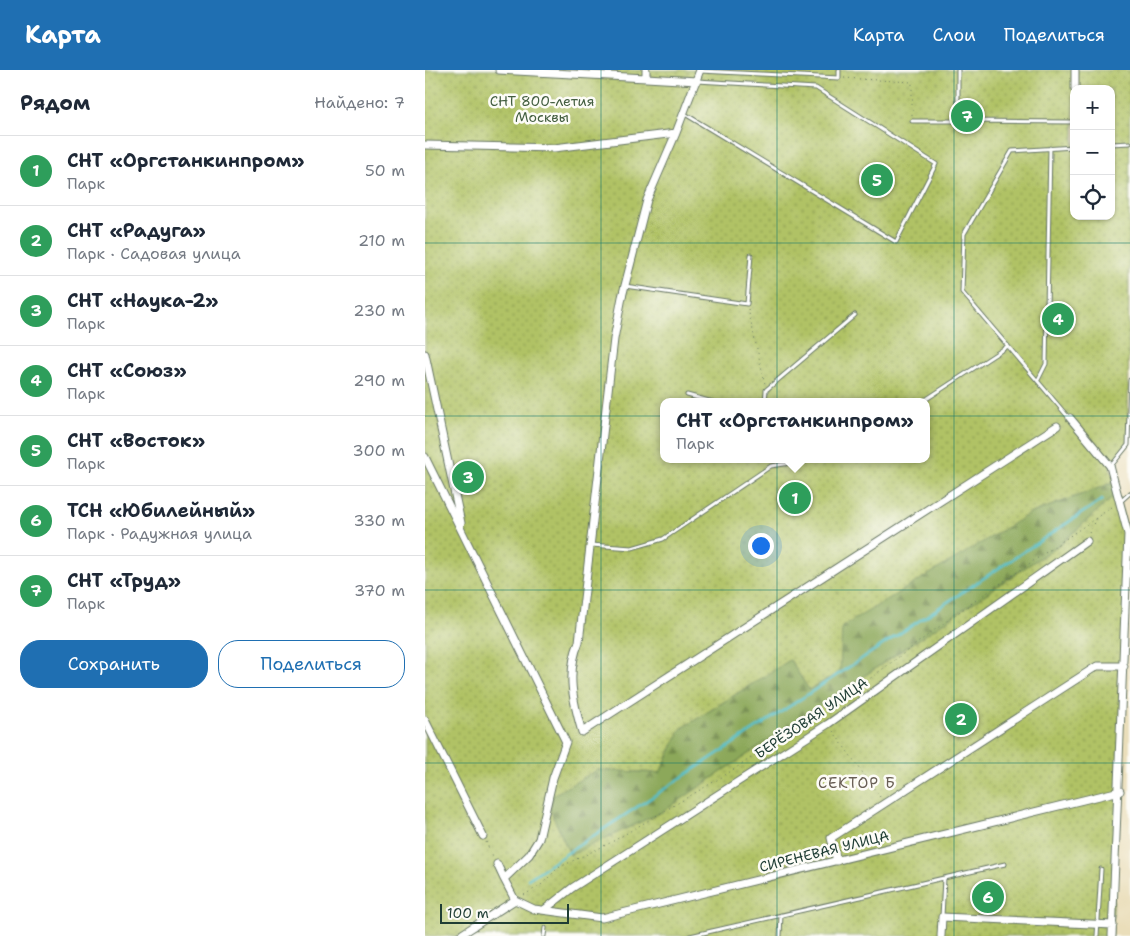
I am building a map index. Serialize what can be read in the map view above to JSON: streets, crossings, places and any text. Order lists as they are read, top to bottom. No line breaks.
{"streets":{"street":["БЕРЁЗОВАЯ УЛИЦА","СИРЕНЕВАЯ УЛИЦА"]},"crossings":[["БЕРЁЗОВАЯ УЛИЦА","СИРЕНЕВАЯ УЛИЦА"]],"districts":["СЕКТОР Б"],"parks":["СНТ 800-летия Москвы"],"scale_bar":"100 m","page":{"header":"Карта","nav":["Карта","Слои","Поделиться"],"heading":["Рядом","Найдено: 7"],"map_buttons":["+","−"],"pins":["7","5","4","3","1","2","6"],"list":[{"mark":"1","name":"СНТ «Оргстанкинпром»","note":"Парк","value":"50 m"},{"mark":"2","name":"СНТ «Радуга»","note":"Парк · Садовая улица","value":"210 m"},{"mark":"3","name":"СНТ «Наука-2»","note":"Парк","value":"230 m"},{"mark":"4","name":"СНТ «Союз»","note":"Парк","value":"290 m"},{"mark":"5","name":"СНТ «Восток»","note":"Парк","value":"300 m"},{"mark":"6","name":"ТСН «Юбилейный»","note":"Парк · Радужная улица","value":"330 m"},{"mark":"7","name":"СНТ «Труд»","note":"Парк","value":"370 m"}],"popup":["СНТ «Оргстанкинпром»","Парк"],"buttons":["Сохранить","Поделиться"],"scale":"100 m"}}
